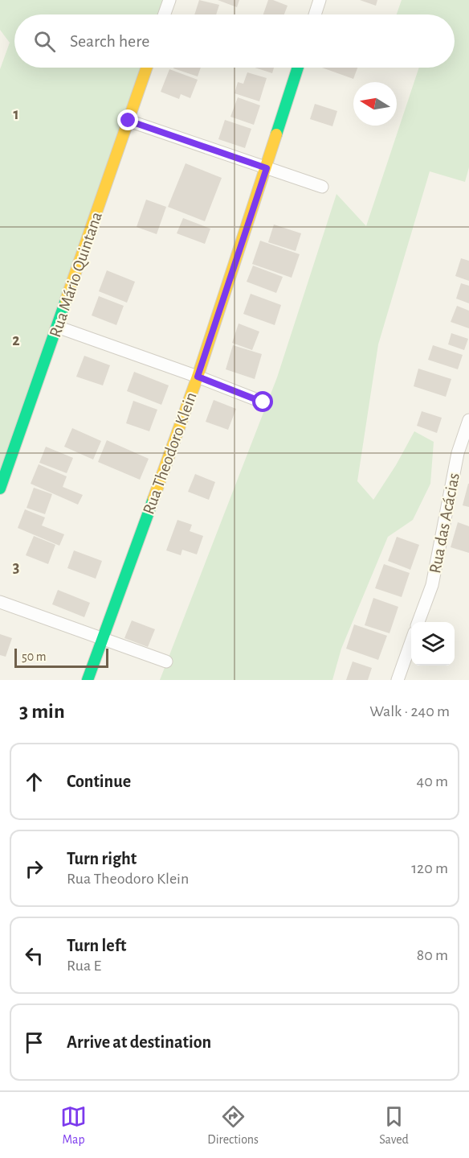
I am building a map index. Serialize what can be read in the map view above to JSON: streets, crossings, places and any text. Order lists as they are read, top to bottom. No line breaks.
{"streets":{"street":["Rua Mário Quintana","Rua Theodoro Klein","Rua das Acácias"]},"scale_bar":"50 m","north":"left","page":{"search":"Search here","scale":"50 m","heading":["3 min","Walk · 240 m"],"list":[["Continue","40 m"],["Turn right","Rua Theodoro Klein","120 m"],["Turn left","Rua E","80 m"],"Arrive at destination"],"nav":["Map","Directions","Saved"]},"grid":{"rows":["1","2","3"]}}
